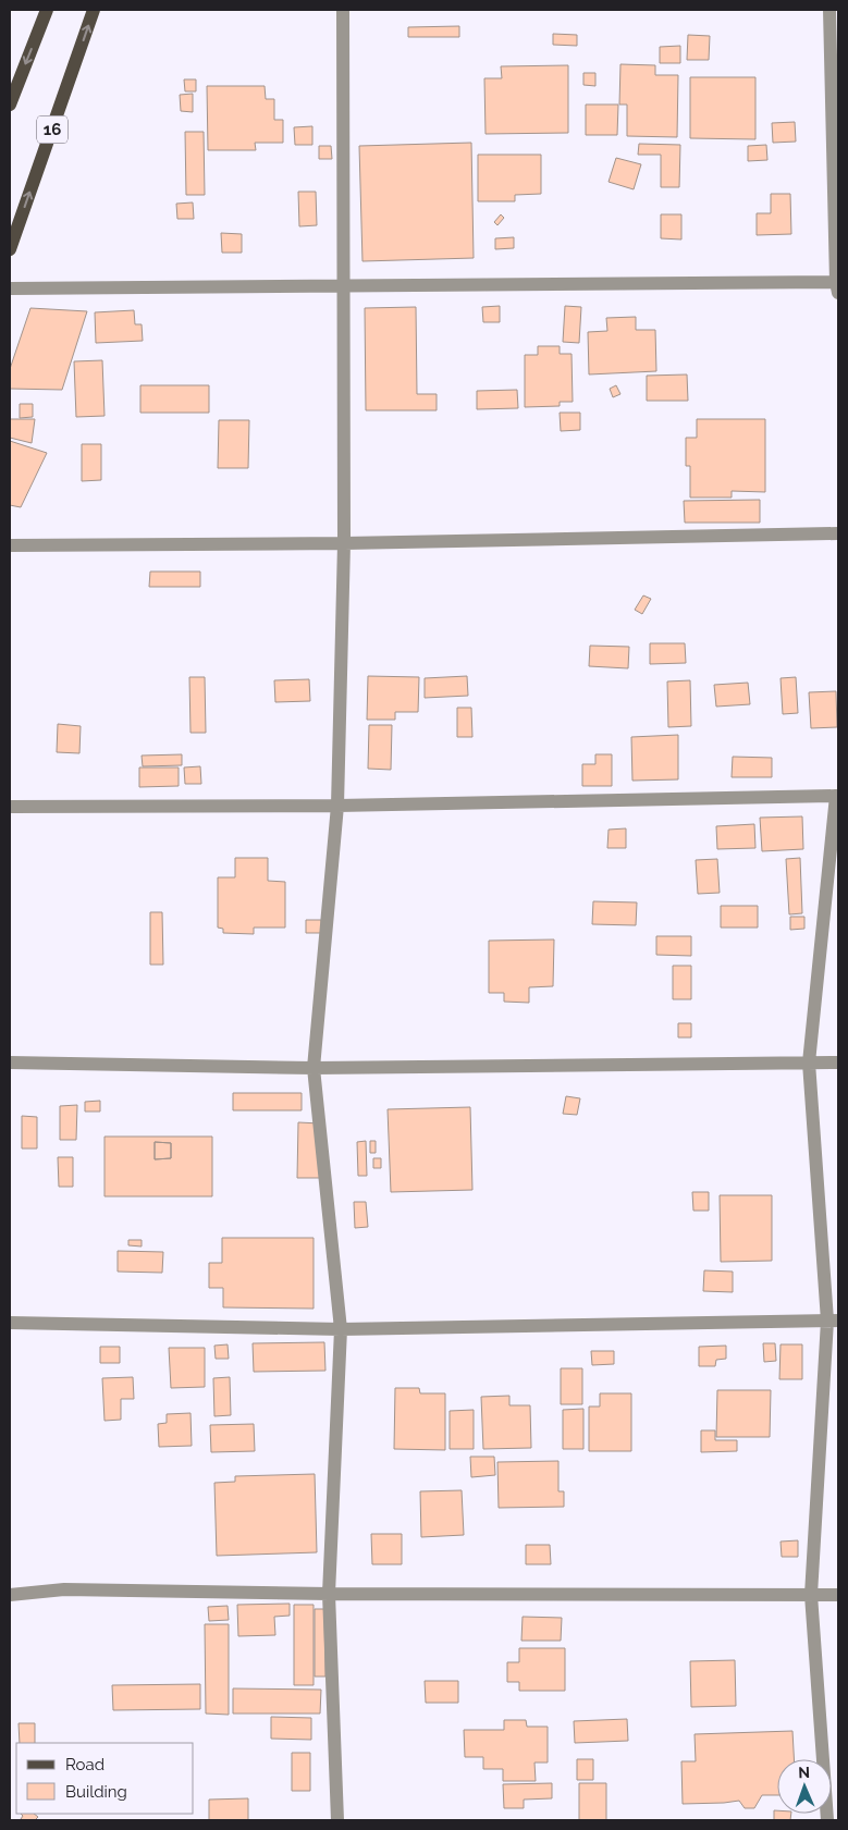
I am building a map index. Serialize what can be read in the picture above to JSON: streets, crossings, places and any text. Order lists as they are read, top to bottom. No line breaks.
{"streets":{"main road":["16"]},"legend":["Road","Building"],"north":"top"}
